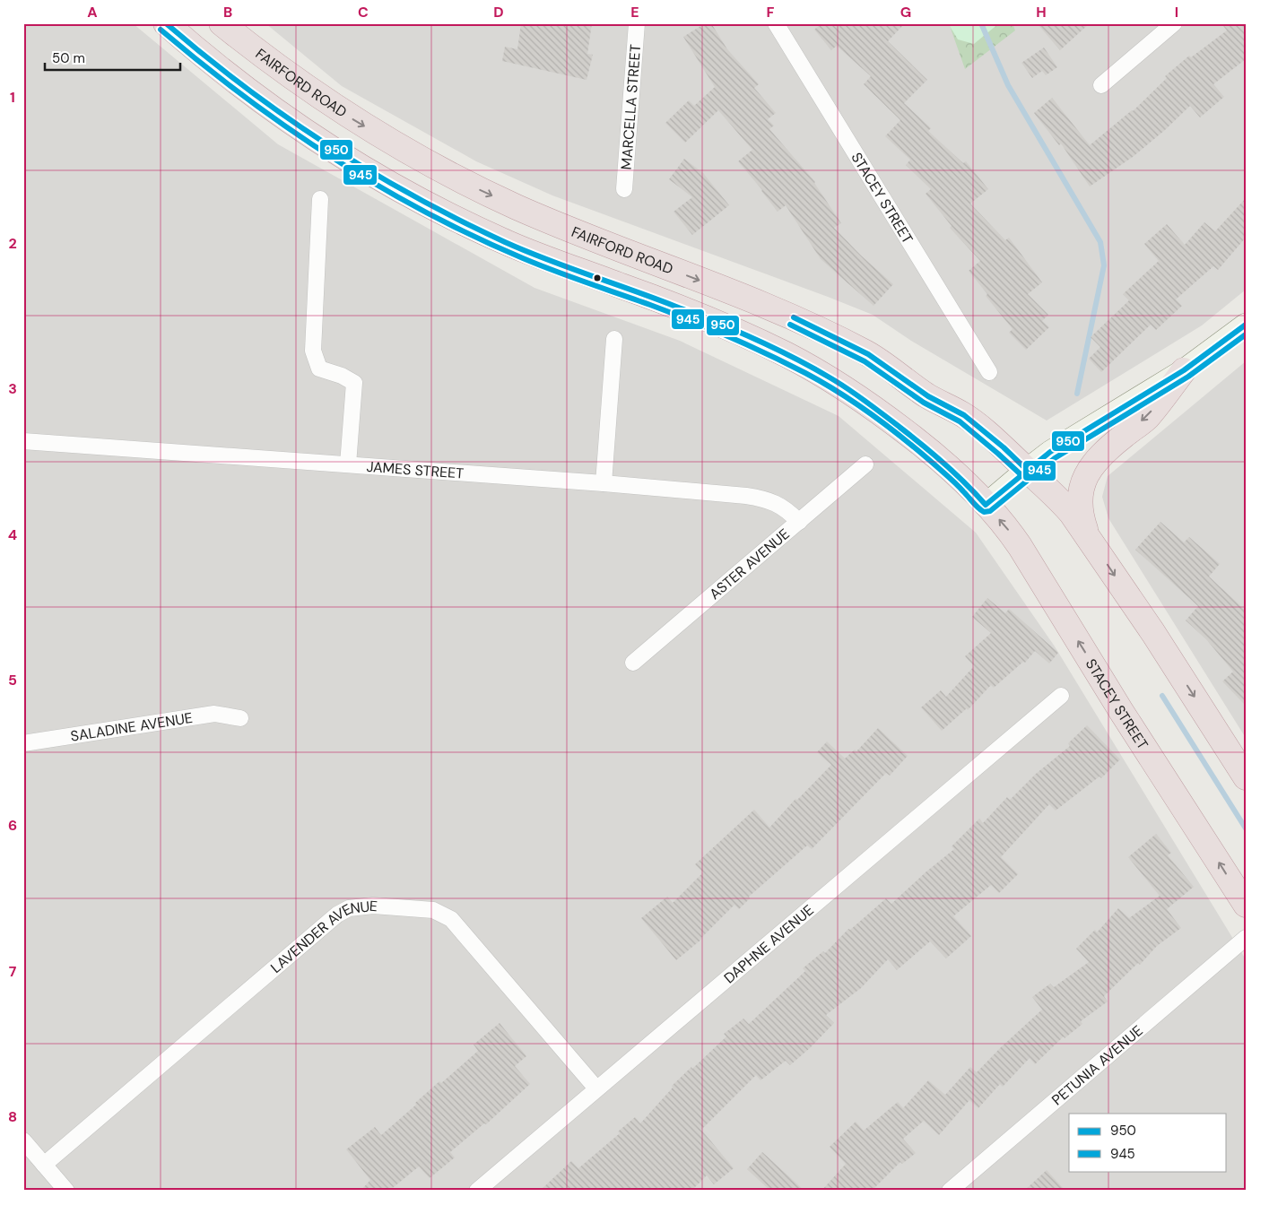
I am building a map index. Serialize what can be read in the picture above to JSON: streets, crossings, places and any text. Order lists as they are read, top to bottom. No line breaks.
{"streets":{"highway":["FAIRFORD ROAD","STACEY STREET"],"street":["MARCELLA STREET","JAMES STREET","ASTER AVENUE","SALADINE AVENUE","LAVENDER AVENUE","DAPHNE AVENUE","PETUNIA AVENUE"]},"crossings":[["JAMES STREET","ASTER AVENUE"],["LAVENDER AVENUE","DAPHNE AVENUE"]],"lines":["transit line 950","transit line 945"],"legend":["950","945"],"scale_bar":"50 m","grid":{"columns":["A","B","C","D","E","F","G","H","I"],"rows":["1","2","3","4","5","6","7","8"]}}
